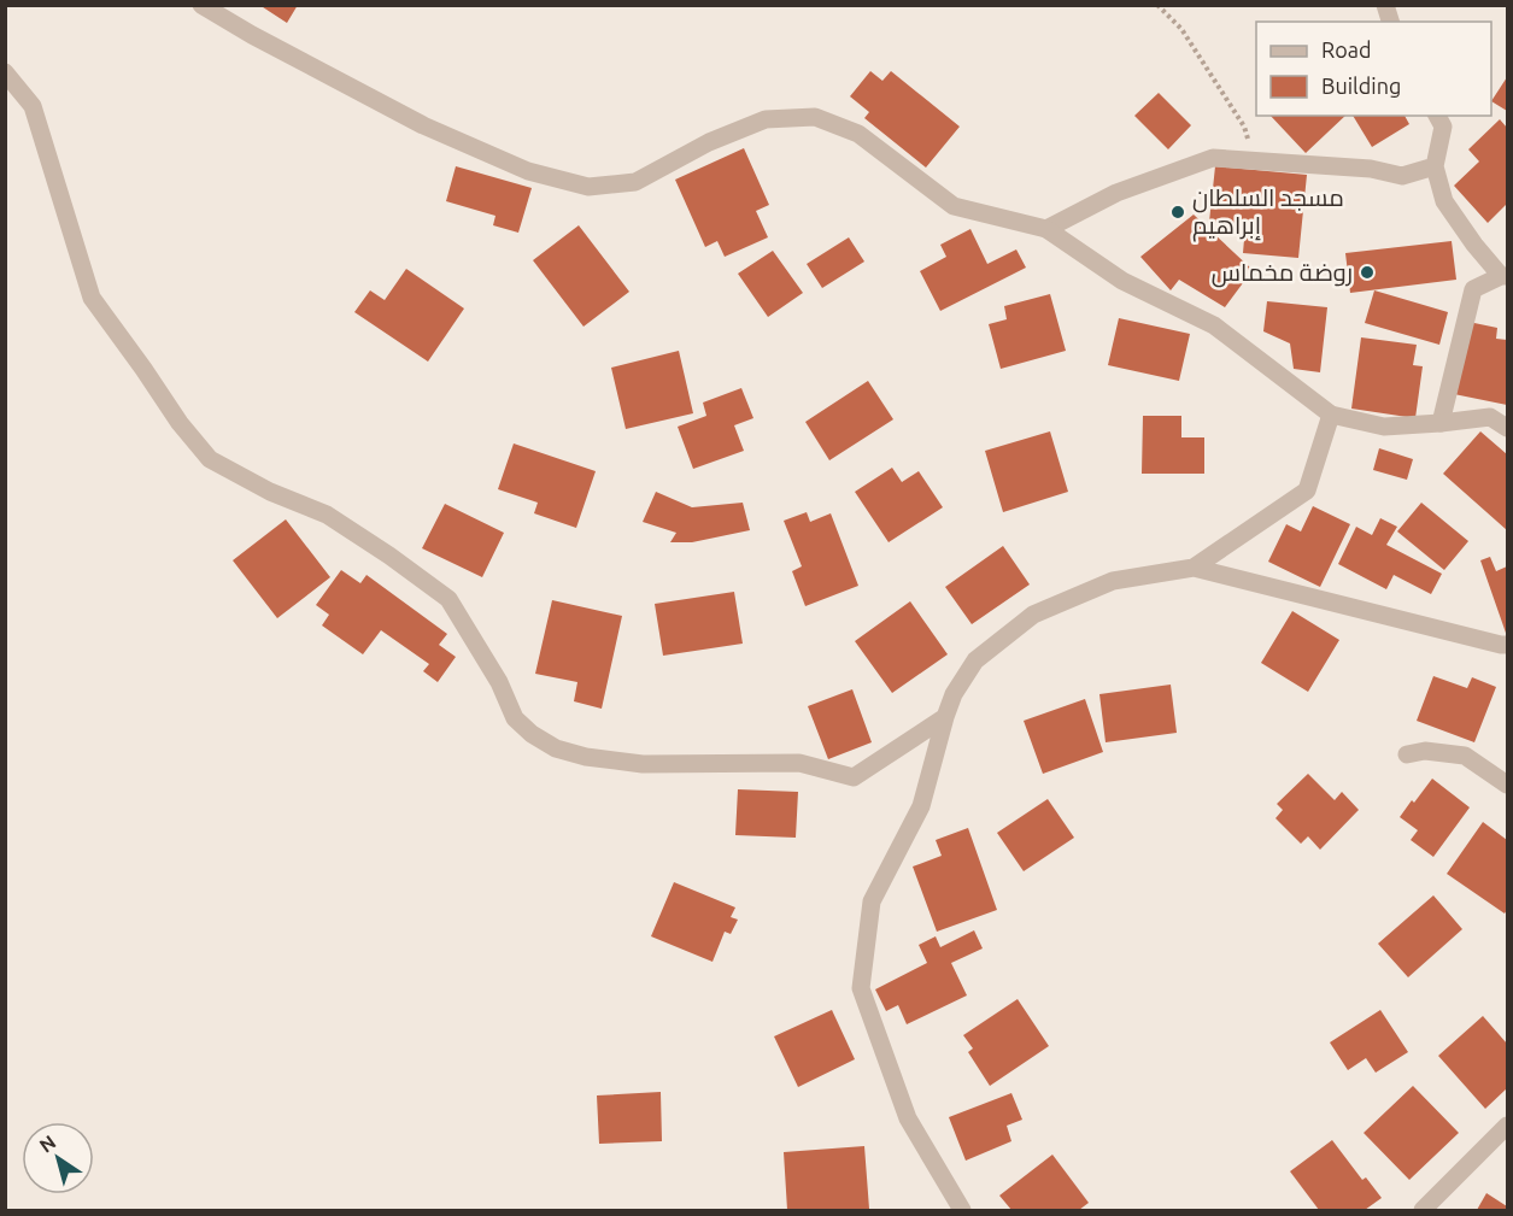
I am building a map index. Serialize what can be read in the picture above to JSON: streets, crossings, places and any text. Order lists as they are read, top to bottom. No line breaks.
{"places":["مسجد السلطان إبراهيم","روضة مخماس"],"legend":["Road","Building"],"north":"top left"}
